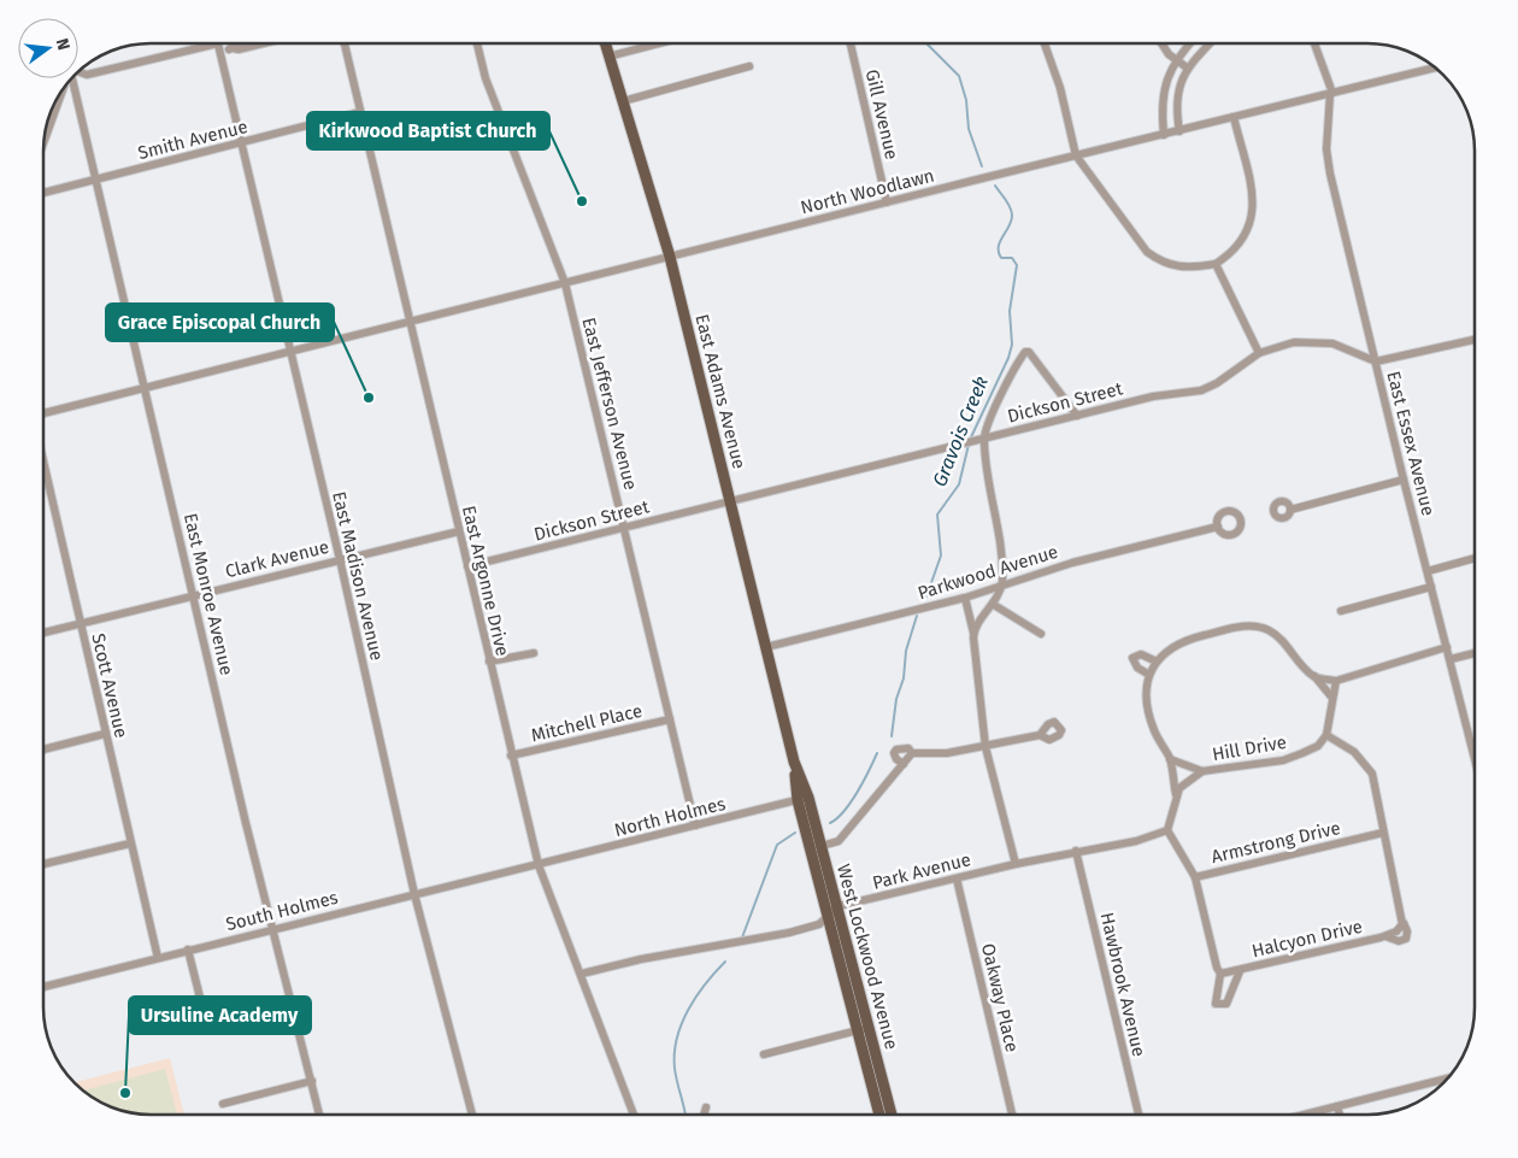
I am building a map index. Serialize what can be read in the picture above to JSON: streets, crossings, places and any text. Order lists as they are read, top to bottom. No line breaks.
{"streets":{"main road":["East Adams Avenue","West Lockwood Avenue"],"street":["Gill Avenue","Smith Avenue","North Woodlawn","Dickson Street","East Jefferson Avenue","East Essex Avenue","Clark Avenue","Parkwood Avenue","East Madison Avenue","East Argonne Drive","East Monroe Avenue","Scott Avenue","Mitchell Place","Hill Drive","North Holmes","Armstrong Drive","Park Avenue","South Holmes","Halcyon Drive","Hawbrook Avenue","Oakway Place"]},"crossings":[["Gill Avenue","North Woodlawn"],["Smith Avenue","East Madison Avenue"],["Smith Avenue","East Argonne Drive"],["Smith Avenue","East Monroe Avenue"],["North Woodlawn","East Adams Avenue"],["North Woodlawn","East Jefferson Avenue"],["North Woodlawn","East Essex Avenue"],["North Woodlawn","East Madison Avenue"],["North Woodlawn","East Argonne Drive"],["North Woodlawn","East Monroe Avenue"],["East Adams Avenue","Dickson Street"],["East Adams Avenue","Parkwood Avenue"],["East Adams Avenue","North Holmes"],["East Adams Avenue","West Lockwood Avenue"],["Dickson Street","East Jefferson Avenue"],["Dickson Street","East Essex Avenue"],["Dickson Street","East Argonne Drive"],["East Jefferson Avenue","Mitchell Place"],["East Jefferson Avenue","North Holmes"],["Clark Avenue","East Madison Avenue"],["Clark Avenue","East Argonne Drive"],["Clark Avenue","East Monroe Avenue"],["Clark Avenue","Scott Avenue"],["East Madison Avenue","South Holmes"],["East Argonne Drive","Mitchell Place"],["East Argonne Drive","North Holmes"],["East Argonne Drive","Park Avenue"],["East Argonne Drive","South Holmes"],["East Monroe Avenue","South Holmes"],["Scott Avenue","South Holmes"],["North Holmes","South Holmes"],["North Holmes","West Lockwood Avenue"],["Armstrong Drive","Park Avenue"],["Armstrong Drive","Halcyon Drive"],["Park Avenue","West Lockwood Avenue"],["Park Avenue","Hawbrook Avenue"],["Park Avenue","Oakway Place"]],"water":["Gravois Creek"],"places":["Kirkwood Baptist Church","Grace Episcopal Church","Ursuline Academy"],"north":"right"}
